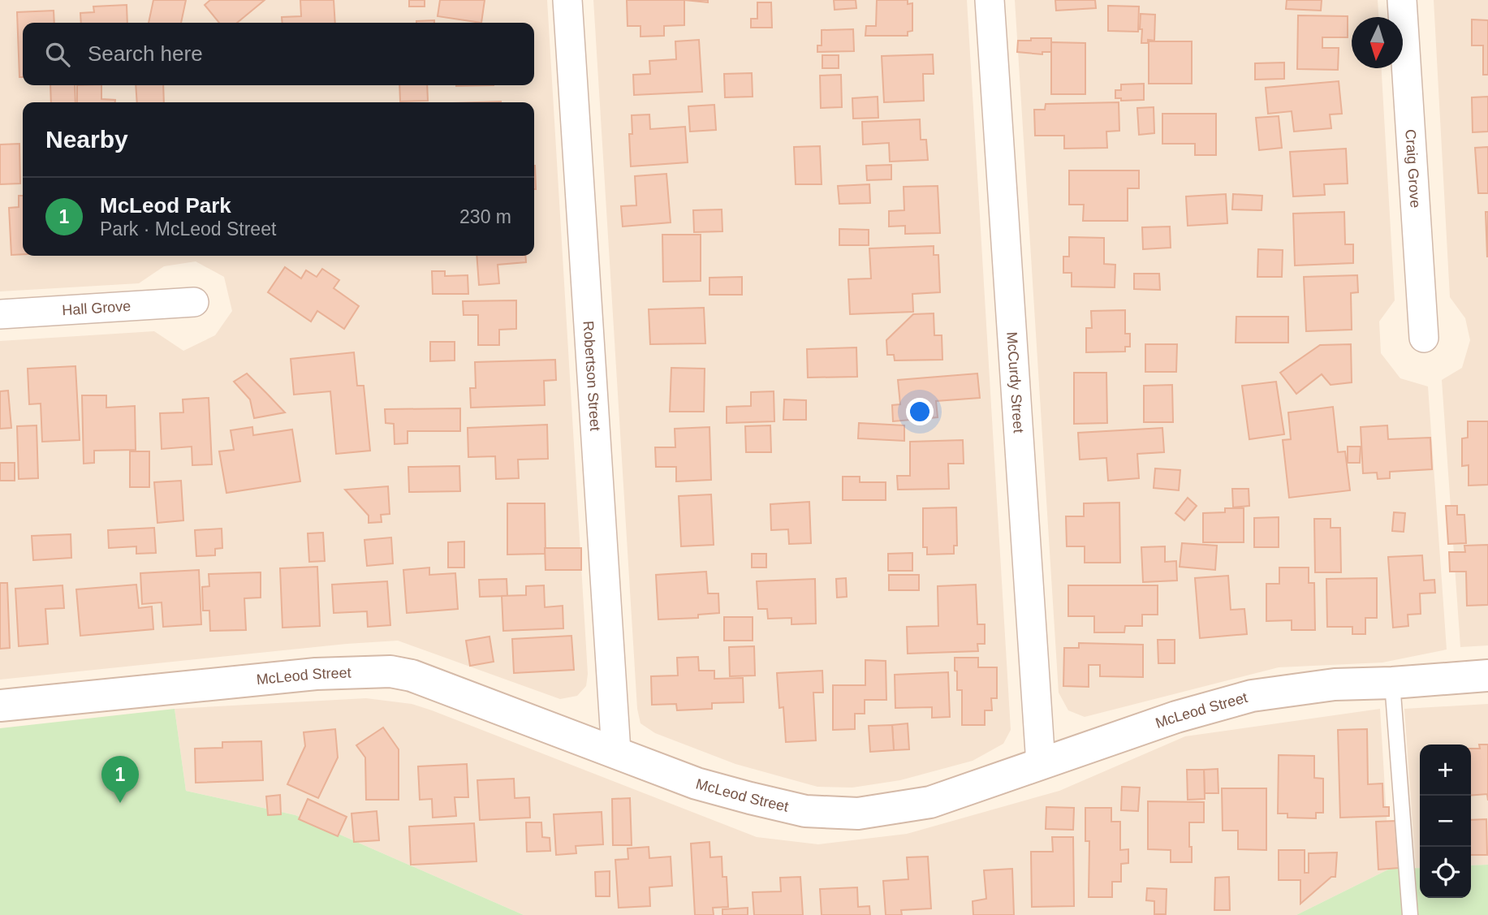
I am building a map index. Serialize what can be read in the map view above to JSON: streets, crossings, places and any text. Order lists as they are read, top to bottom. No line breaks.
{"streets":{"street":["Craig Grove","Hall Grove","Robertson Street","McCurdy Street","McLeod Street"]},"crossings":[["Robertson Street","McLeod Street"],["McCurdy Street","McLeod Street"]],"north":"bottom","page":{"search":"Search here","heading":"Nearby","list":[{"mark":"1","name":"McLeod Park","note":"Park · McLeod Street","value":"230 m"}],"map_buttons":["+","−"],"pins":"1"}}
